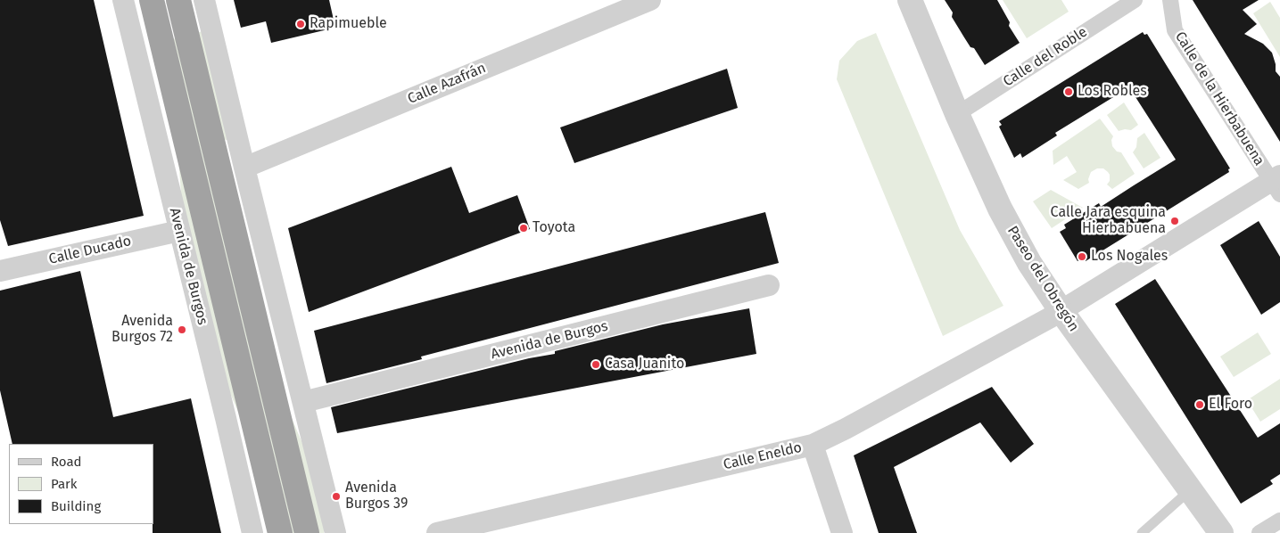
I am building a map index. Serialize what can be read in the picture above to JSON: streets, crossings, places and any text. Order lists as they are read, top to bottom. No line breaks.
{"streets":{"highway":["Avenida de Burgos"],"street":["Calle del Roble","Calle Azafrán","Calle de la Hierbabuena","Calle Ducado","Paseo del Obregón","Calle Eneldo"]},"crossings":[["Calle del Roble","Paseo del Obregón"],["Calle de la Hierbabuena","Calle Eneldo"],["Calle Ducado","Avenida de Burgos"],["Paseo del Obregón","Calle Eneldo"]],"places":["Rapimueble","Los Robles","Calle Jara esquina Hierbabuena","Toyota","Los Nogales","Avenida Burgos 72","Casa Juanito","El Foro","Avenida Burgos 39"],"legend":["Road","Park","Building"]}
